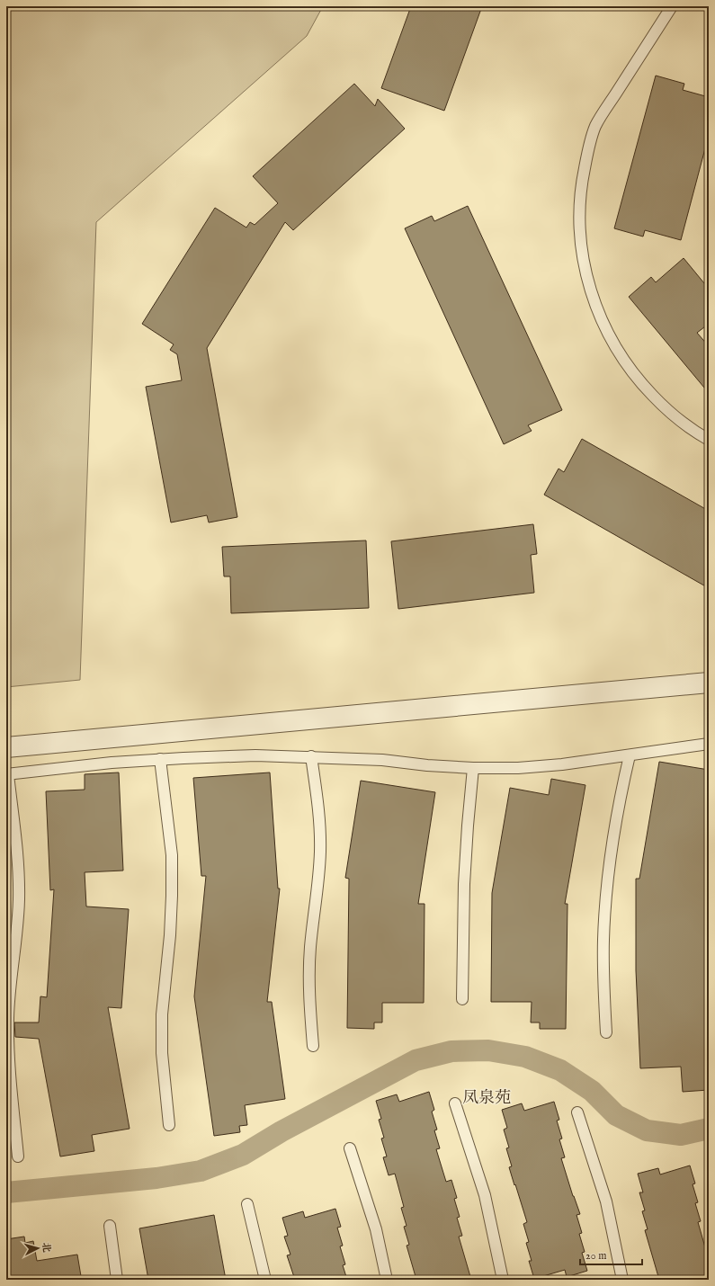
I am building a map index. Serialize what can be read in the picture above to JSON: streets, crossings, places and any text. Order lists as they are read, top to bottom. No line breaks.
{"districts":["凤泉苑"],"scale_bar":"20 m","north":"right"}
